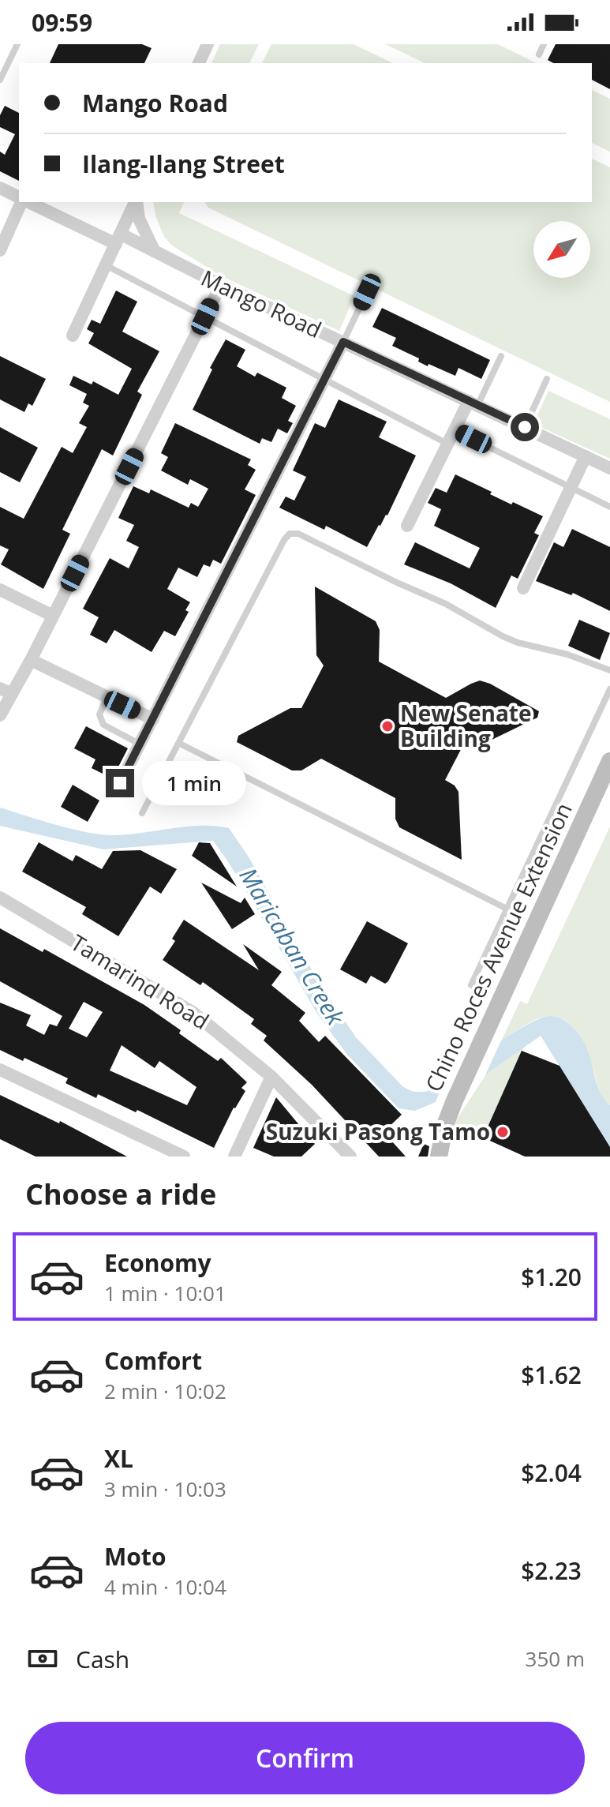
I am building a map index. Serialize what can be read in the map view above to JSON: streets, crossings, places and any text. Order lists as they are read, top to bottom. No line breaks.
{"streets":{"main road":["Chino Roces Avenue Extension"],"street":["Mango Road","Tamarind Road"]},"water":["Maricaban Creek"],"places":["New Senate Building","Suzuki Pasong Tamo"],"north":"bottom left","page":{"status":"09:59","banner":["Mango Road","Ilang-Ilang Street"],"bubble":"1 min","heading":"Choose a ride","list":[{"name":"Economy","note":"1 min · 10:01","value":"$1.20"},{"name":"Comfort","note":"2 min · 10:02","value":"$1.62"},{"name":"XL","note":"3 min · 10:03","value":"$2.04"},{"name":"Moto","note":"4 min · 10:04","value":"$2.23"}],"pay":["Cash","350 m"],"buttons":"Confirm"}}
